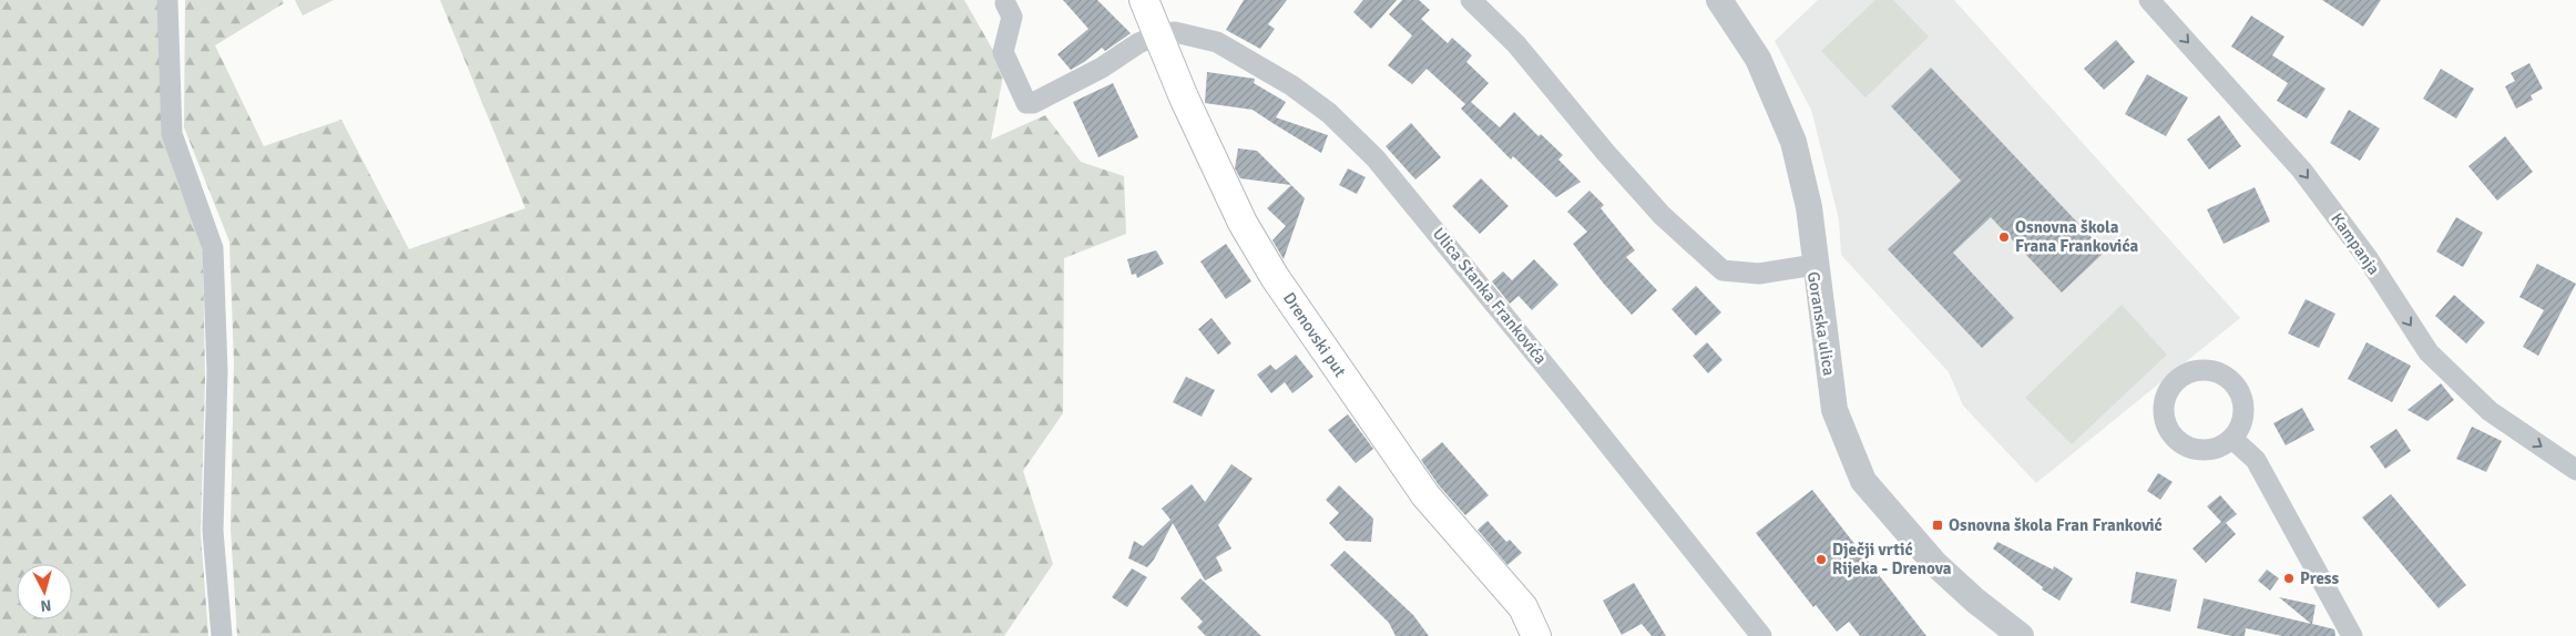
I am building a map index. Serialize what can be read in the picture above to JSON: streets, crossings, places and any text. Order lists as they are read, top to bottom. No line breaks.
{"streets":{"main road":["Drenovski put"],"street":["Kampanja","Ulica Stanka Frankovića","Goranska ulica"]},"crossings":[["Ulica Stanka Frankovića","Drenovski put"]],"one_way":["Kampanja"],"places":{"other":["Osnovna škola Frana Frankovića","Dječji vrtić Rijeka - Drenova","Press"],"transit":["Osnovna škola Fran Franković"]},"north":"bottom"}
